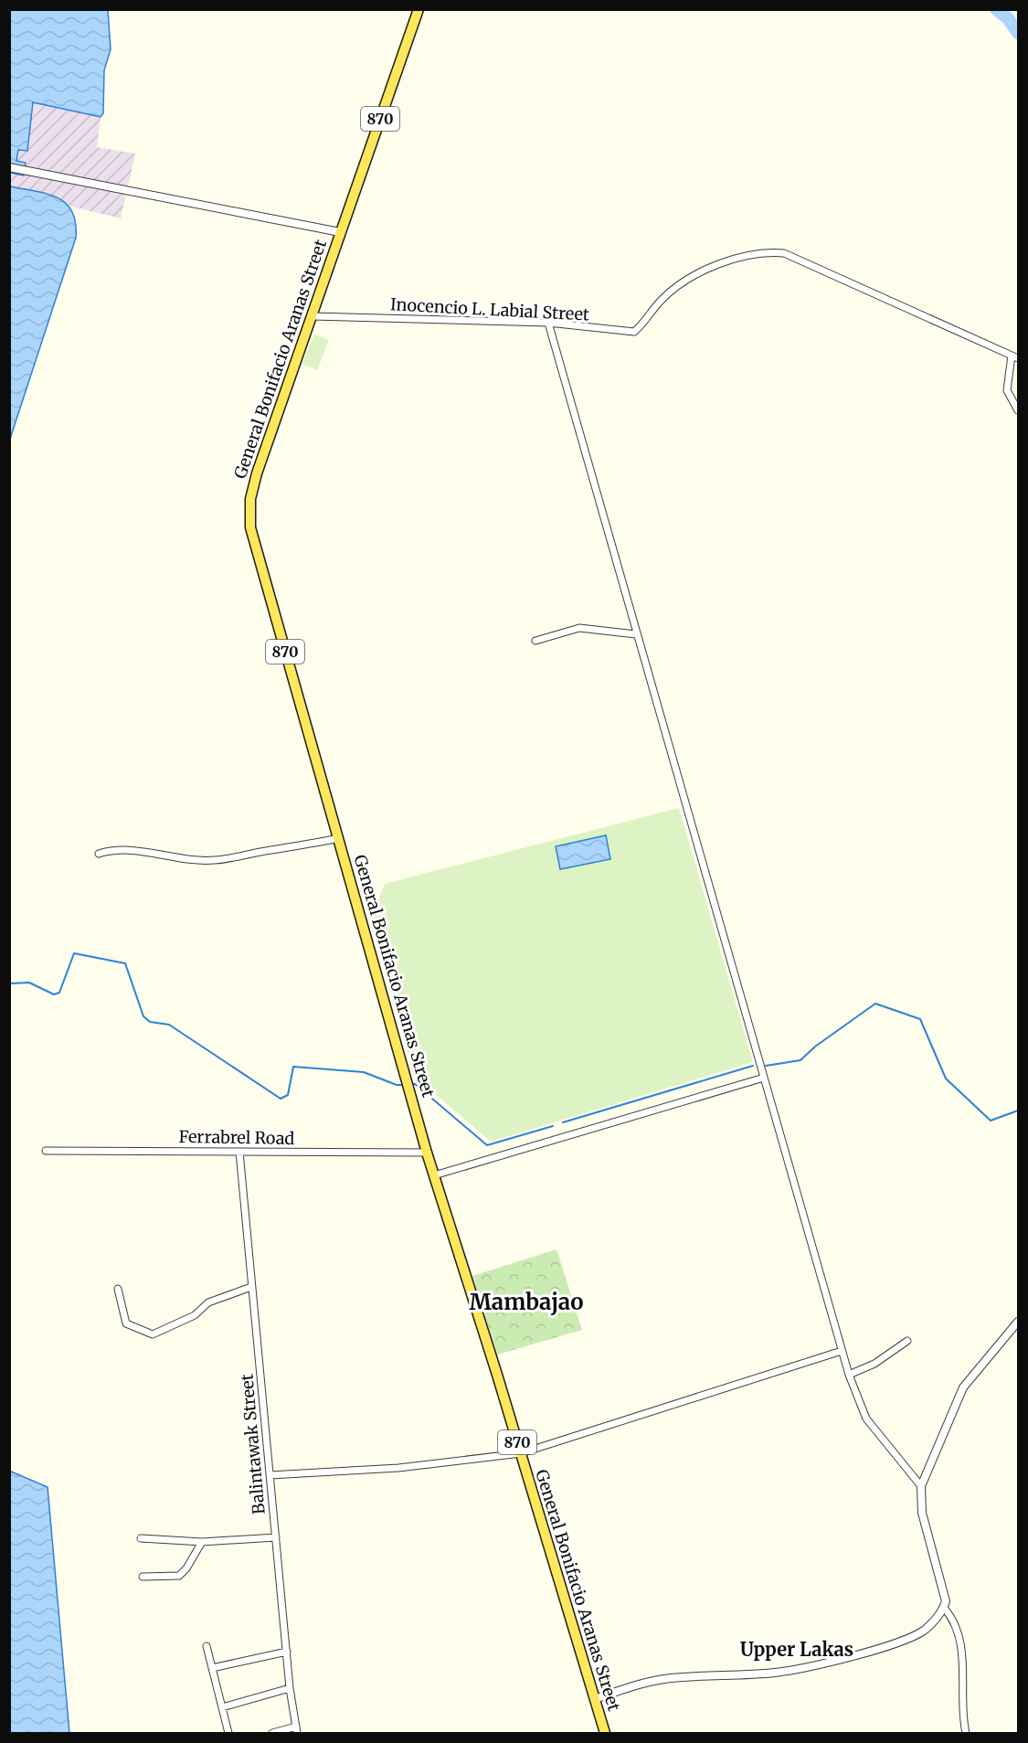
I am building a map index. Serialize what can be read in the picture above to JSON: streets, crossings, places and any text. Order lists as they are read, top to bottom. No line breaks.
{"streets":{"main road":["870","General Bonifacio Aranas Street"],"street":["Inocencio L. Labial Street","Ferrabrel Road","Balintawak Street"]},"crossings":[["870","General Bonifacio Aranas Street"],["Inocencio L. Labial Street","General Bonifacio Aranas Street"],["General Bonifacio Aranas Street","Ferrabrel Road"],["Ferrabrel Road","Balintawak Street"]],"districts":["Mambajao","Upper Lakas"]}
